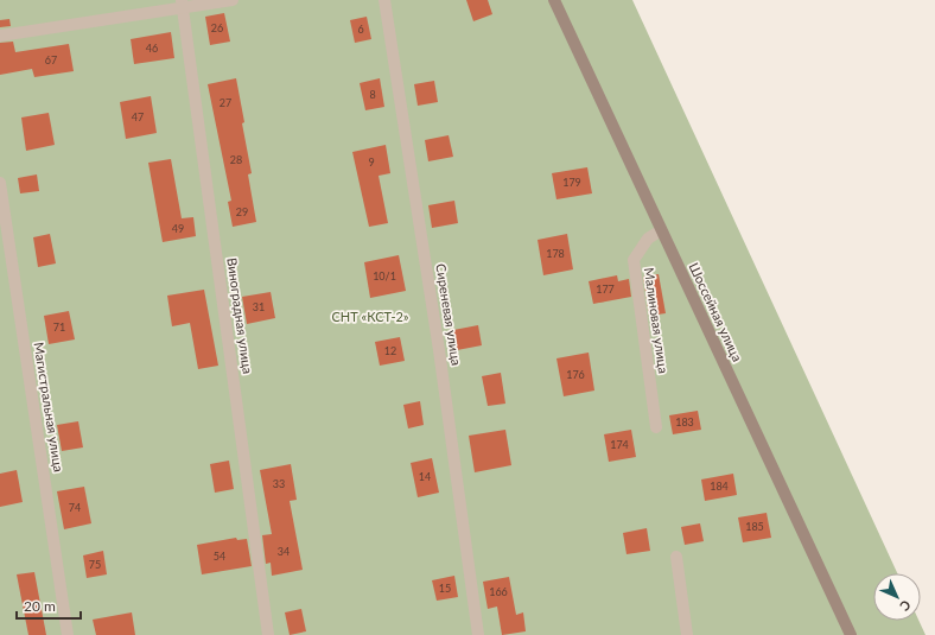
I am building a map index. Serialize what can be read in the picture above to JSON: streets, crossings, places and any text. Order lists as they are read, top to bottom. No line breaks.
{"streets":{"street":["Шоссейная улица","Сиреневая улица","Виноградная улица","Малиновая улица","Магистральная улица"]},"crossings":[["Шоссейная улица","Малиновая улица"]],"parks":["СНТ «КСТ-2»"],"house_numbers":["26","6","46","67","8","27","47","28","9","179","29","49","178","10/1","177","31","71","12","176","183","174","14","33","184","74","185","34","54","75","15","166"],"scale_bar":"20 m","north":"bottom right"}
